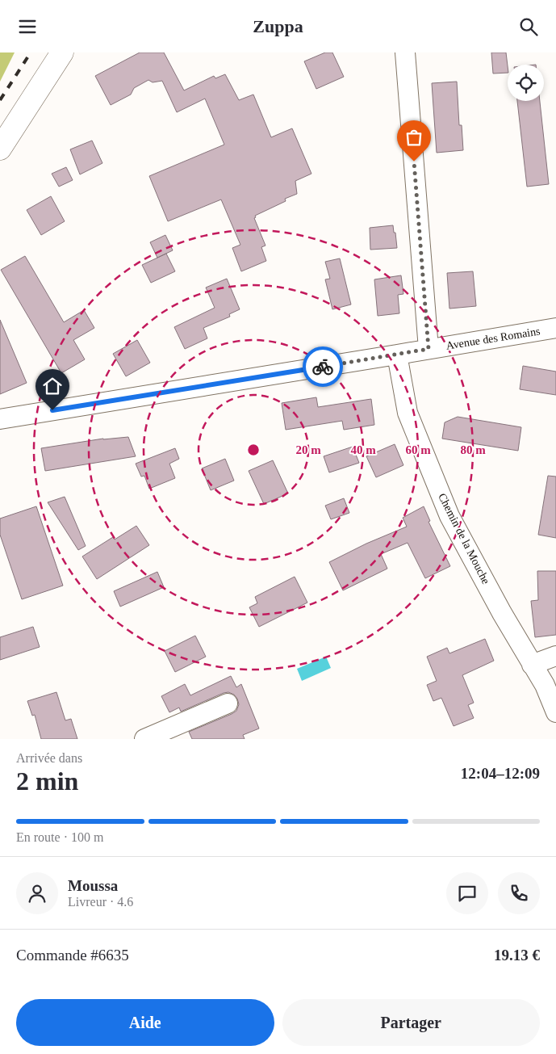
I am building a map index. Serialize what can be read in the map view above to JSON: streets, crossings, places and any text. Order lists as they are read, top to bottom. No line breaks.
{"streets":{"street":["Avenue des Romains","Chemin de la Mouche"]},"crossings":[["Avenue des Romains","Chemin de la Mouche"]],"page":{"header":"Zuppa","heading":["2 min","Arrivée dans","12:04–12:09"],"panel":["Moussa","Livreur · 4.6","Commande #6635","19.13 €"],"bar":"En route · 100 m","buttons":["Aide","Partager"]},"rings":["20 m","40 m","60 m","80 m"]}
